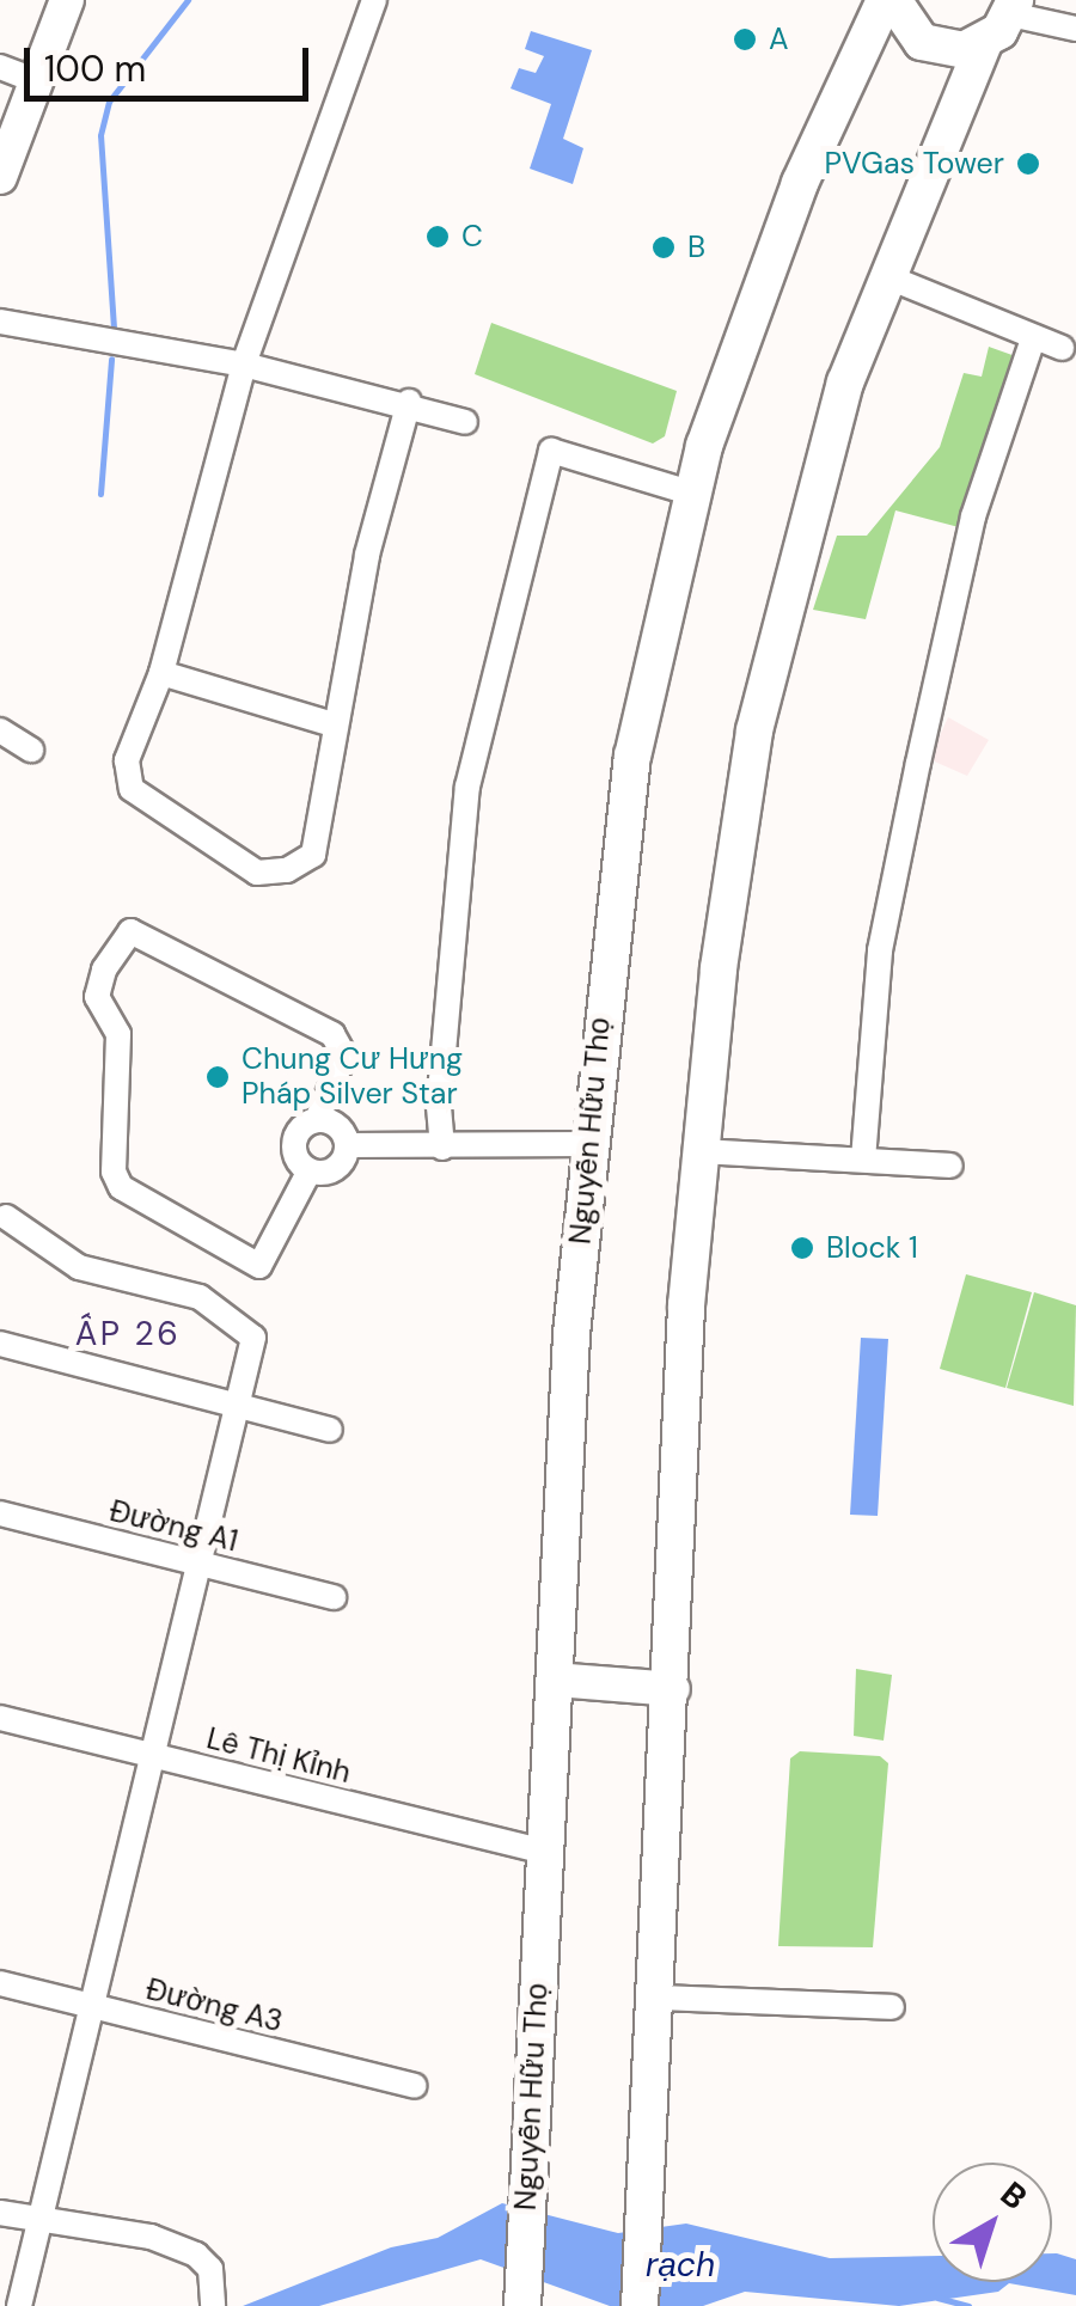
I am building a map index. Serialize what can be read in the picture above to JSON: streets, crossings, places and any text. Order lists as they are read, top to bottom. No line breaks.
{"streets":{"main road":["Nguyễn Hữu Thọ"],"street":["Đường A1","Lê Thị Kỉnh","Đường A3"]},"crossings":[["Nguyễn Hữu Thọ","Lê Thị Kỉnh"]],"districts":["ẤP 26"],"water":["rạch"],"places":["A","PVGas Tower","C","B","Chung Cư Hưng Pháp Silver Star","Block 1"],"scale_bar":"100 m","north":"top right"}
